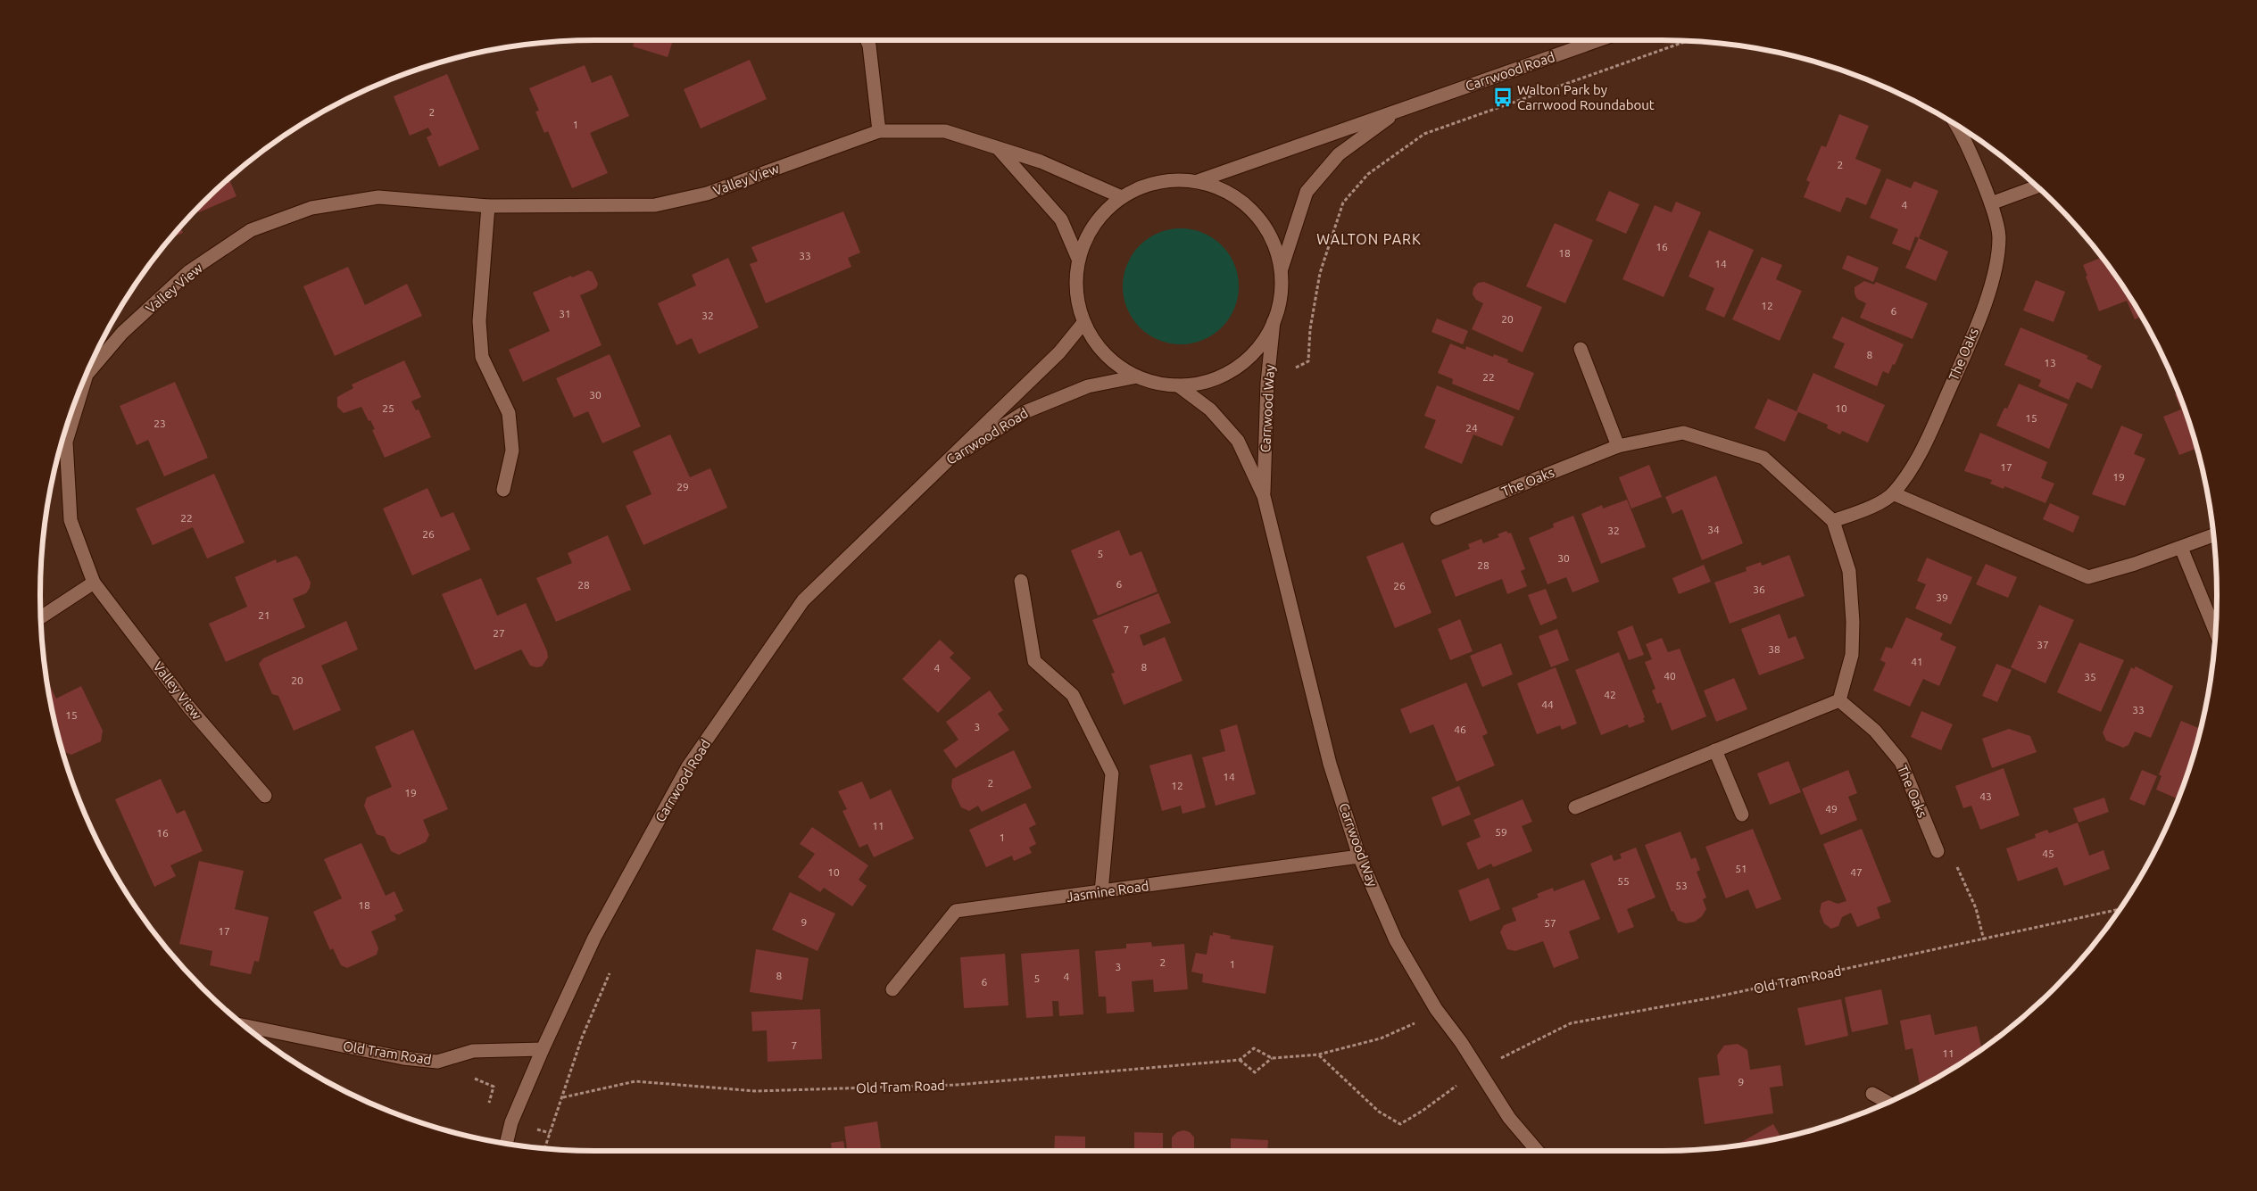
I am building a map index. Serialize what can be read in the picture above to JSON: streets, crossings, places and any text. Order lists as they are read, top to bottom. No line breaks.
{"streets":{"street":["Carrwood Road","Valley View","The Oaks","Carrwood Way","Jasmine Road","Old Tram Road"]},"crossings":[["Carrwood Road","Old Tram Road"],["Carrwood Way","Jasmine Road"],["Carrwood Way","Old Tram Road"]],"districts":["WALTON PARK"],"places":{"bus stop":["Walton Park by Carrwood Roundabout"]},"house_numbers":["2","1","2","4","16","18","33","14","12","6","31","32","20","8","13","22","30","25","10","15","23","24","17","19","29","22","34","32","26","5","30","28","6","28","26","36","39","21","7","27","37","38","41","8","4","40","35","20","42","44","33","15","3","46","14","2","12","19","43","49","11","59","16","1","45","51","10","47","55","53","18","9","57","17","2","1","3","8","4","5","6","7","11","9"]}
